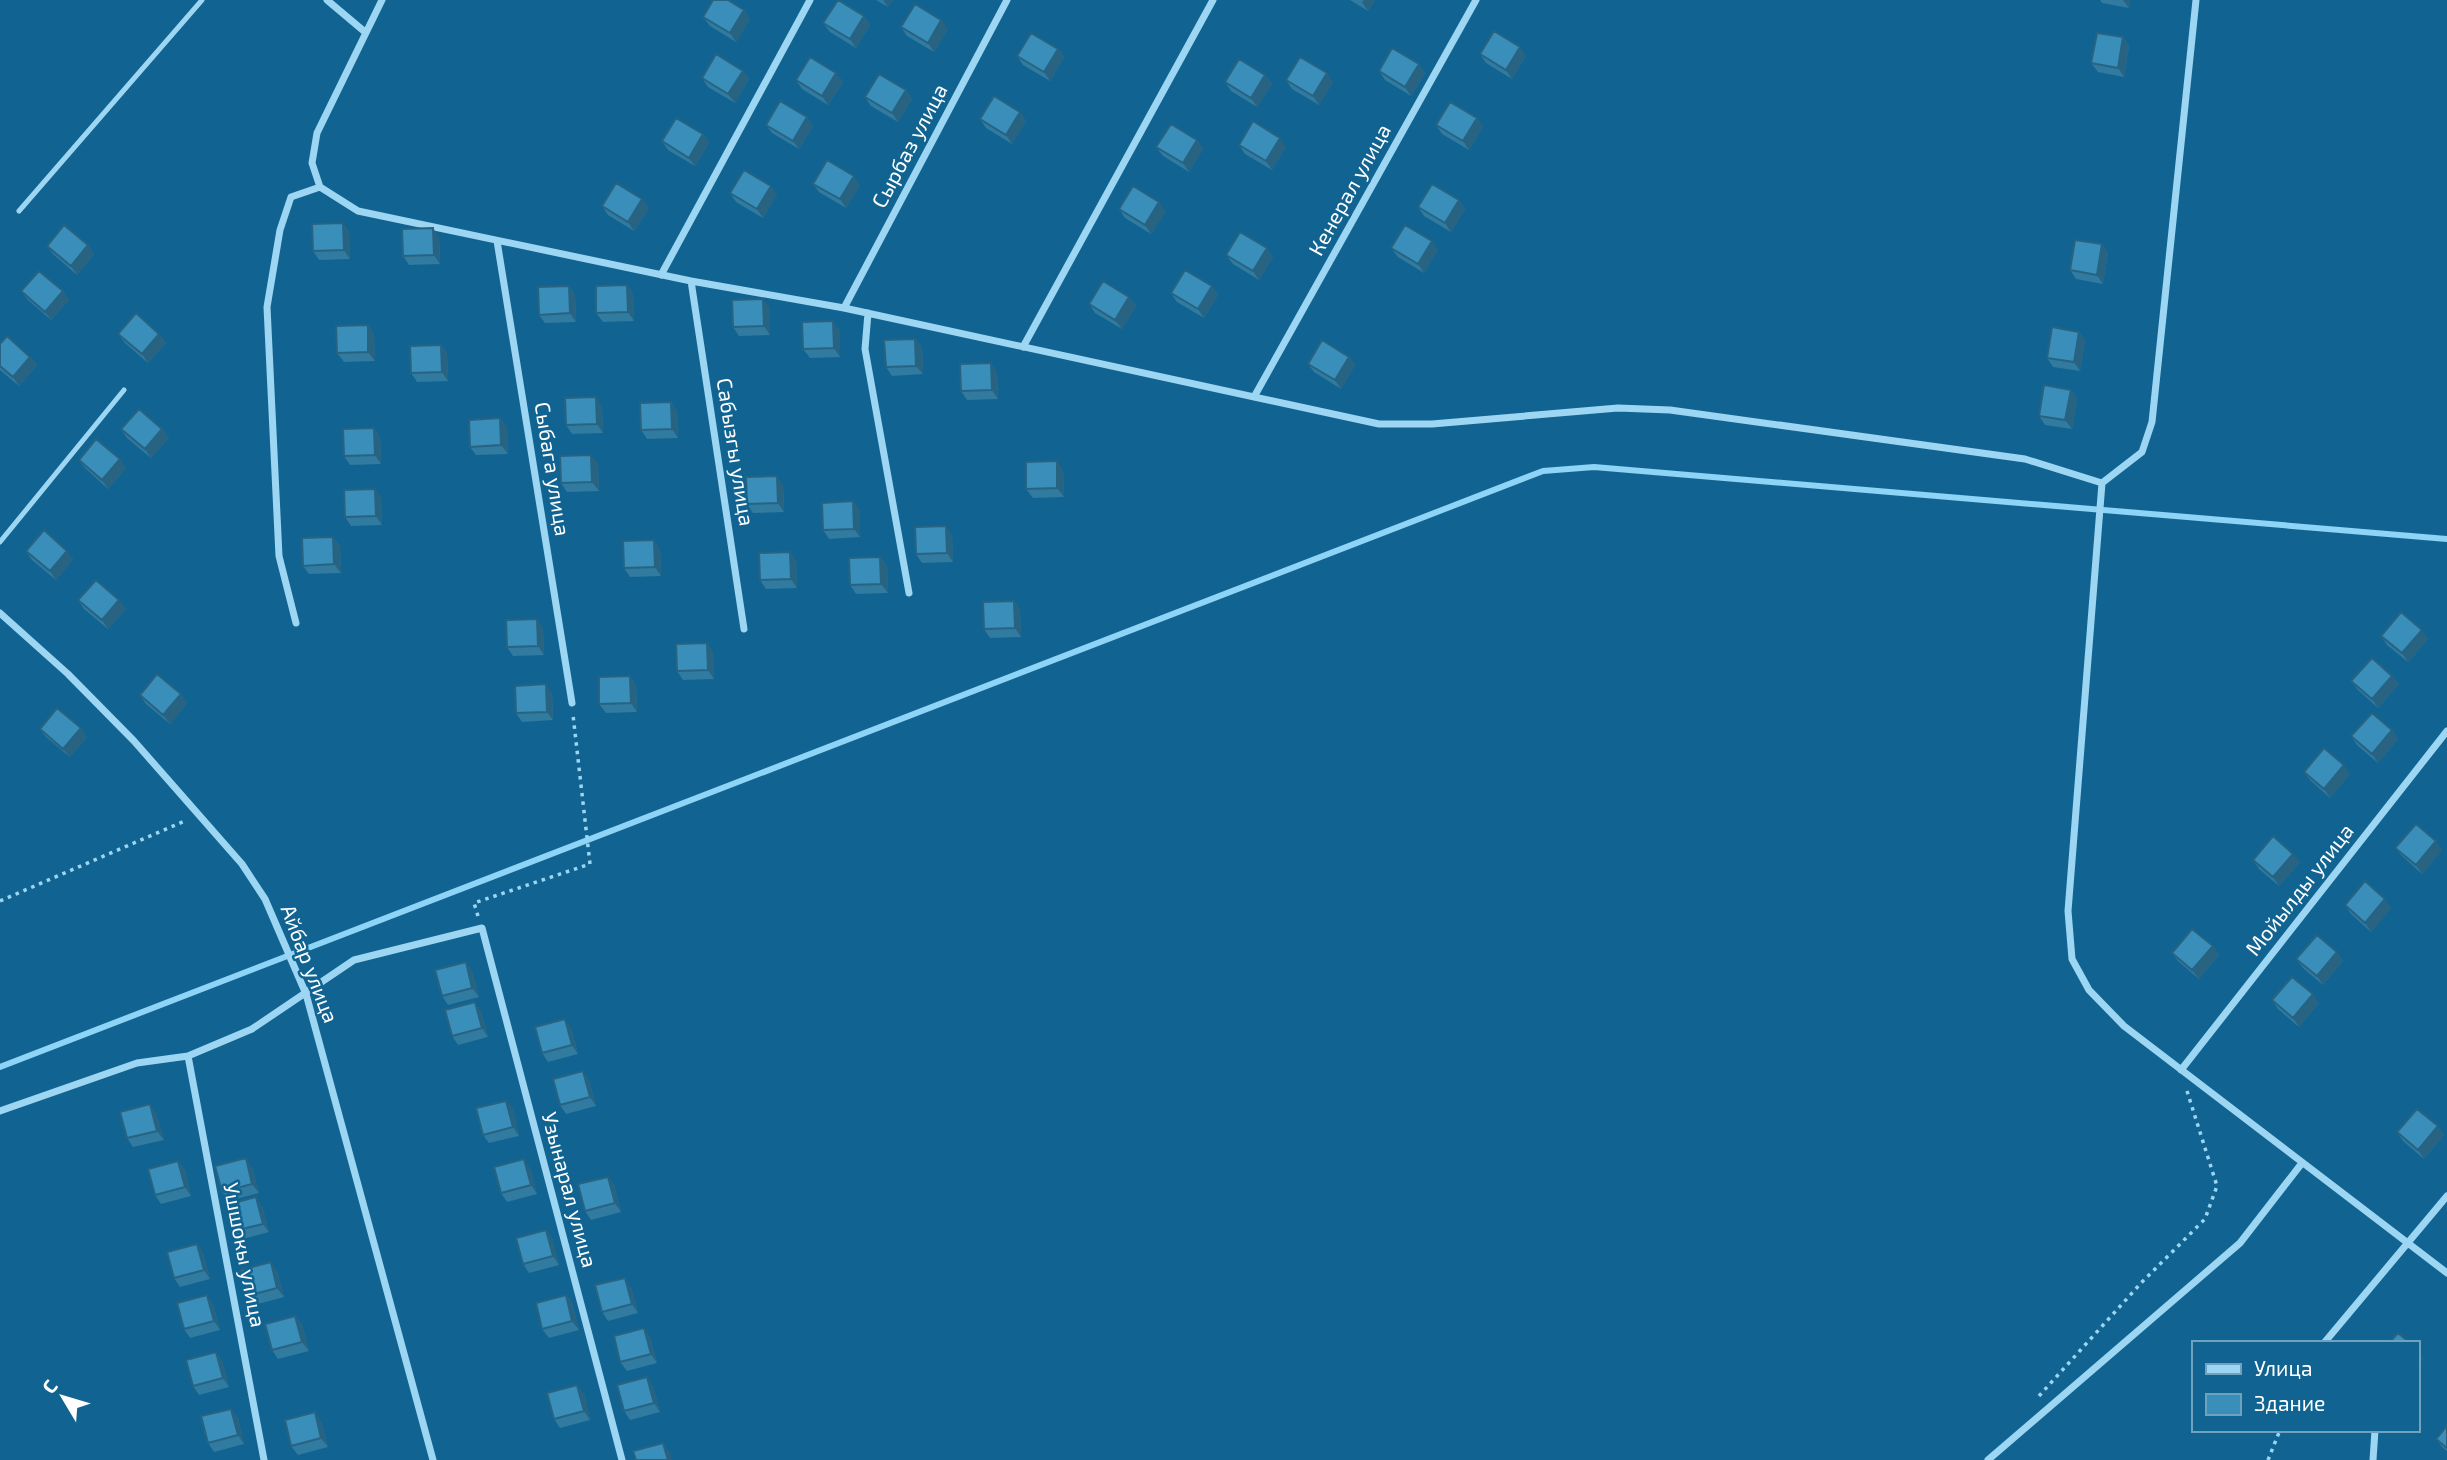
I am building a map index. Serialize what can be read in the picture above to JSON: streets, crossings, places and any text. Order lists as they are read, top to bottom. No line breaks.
{"streets":{"street":["Сырбаз улица","Кенерал улица","Сабызгы улица","Сыбага улица","Мойылды улица","Айбар улица","Узынарал улица","Ушшокы улица"]},"legend":["Улица","Здание"],"north":"top left"}
